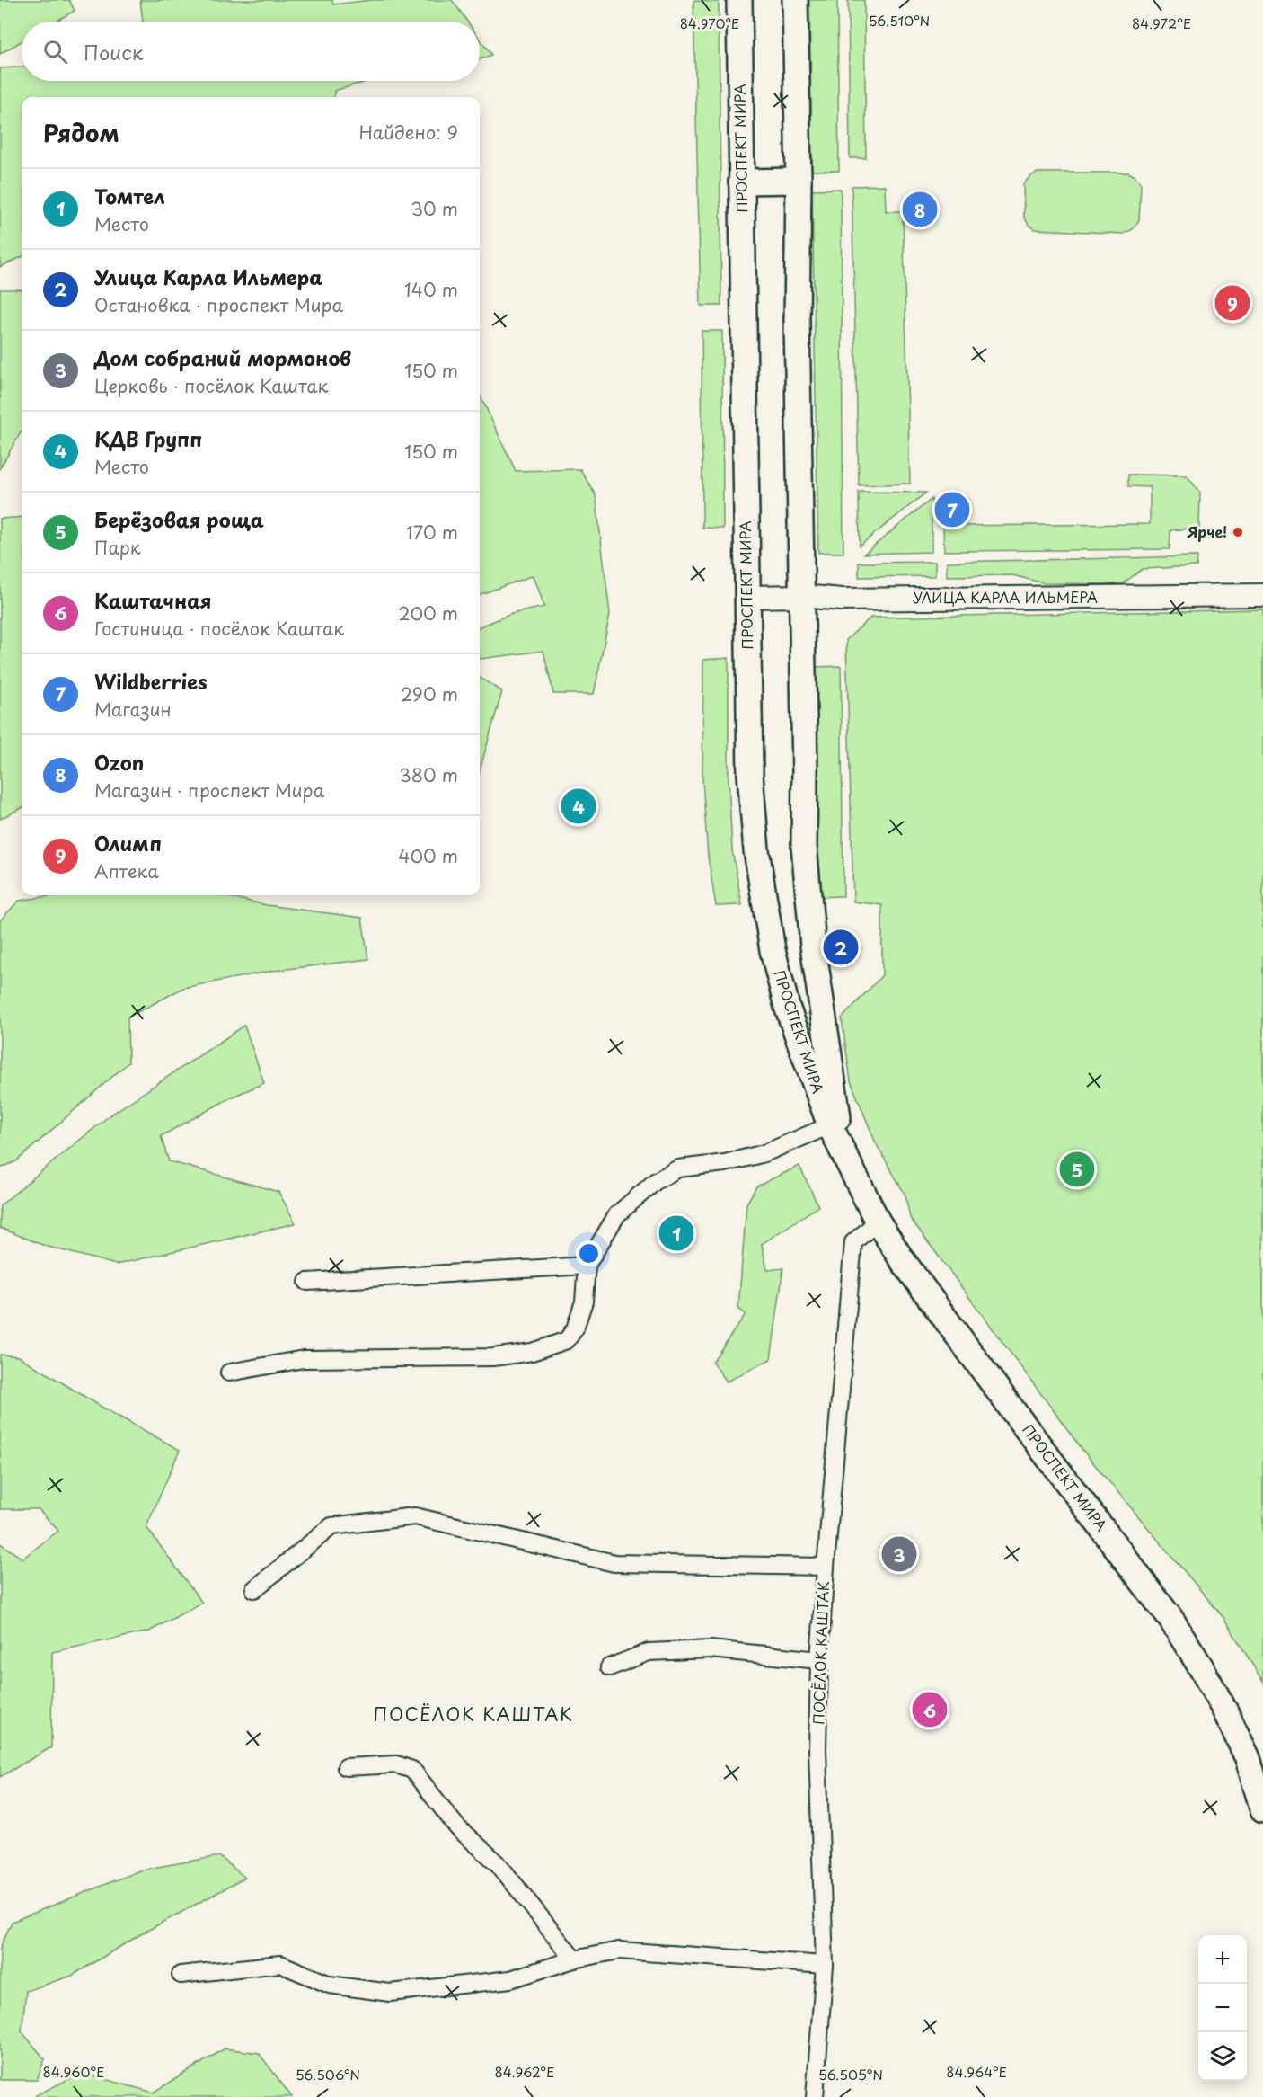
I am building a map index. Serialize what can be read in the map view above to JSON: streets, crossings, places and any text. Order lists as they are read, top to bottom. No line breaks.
{"streets":{"main road":["ПРОСПЕКТ МИРА"],"street":["УЛИЦА КАРЛА ИЛЬМЕРА","ПОСЁЛОК КАШТАК"]},"crossings":[["ПРОСПЕКТ МИРА","УЛИЦА КАРЛА ИЛЬМЕРА"],["ПРОСПЕКТ МИРА","ПОСЁЛОК КАШТАК"]],"districts":["ПОСЁЛОК КАШТАК"],"places":["Ярче!"],"page":{"search":"Поиск","heading":["Рядом","Найдено: 9"],"list":[{"mark":"1","name":"Томтел","note":"Место","value":"30 m"},{"mark":"2","name":"Улица Карла Ильмера","note":"Остановка · проспект Мира","value":"140 m"},{"mark":"3","name":"Дом собраний мормонов","note":"Церковь · посёлок Каштак","value":"150 m"},{"mark":"4","name":"КДВ Групп","note":"Место","value":"150 m"},{"mark":"5","name":"Берёзовая роща","note":"Парк","value":"170 m"},{"mark":"6","name":"Каштачная","note":"Гостиница · посёлок Каштак","value":"200 m"},{"mark":"7","name":"Wildberries","note":"Магазин","value":"290 m"},{"mark":"8","name":"Ozon","note":"Магазин · проспект Мира","value":"380 m"},{"mark":"9","name":"Олимп","note":"Аптека","value":"400 m"}],"pins":["8","9","7","4","2","5","1","3","6"],"map_buttons":["+","−"]},"coordinates":["56.510°N","84.972°E","84.970°E","84.960°E","84.962°E","84.964°E","56.506°N","56.505°N"]}
